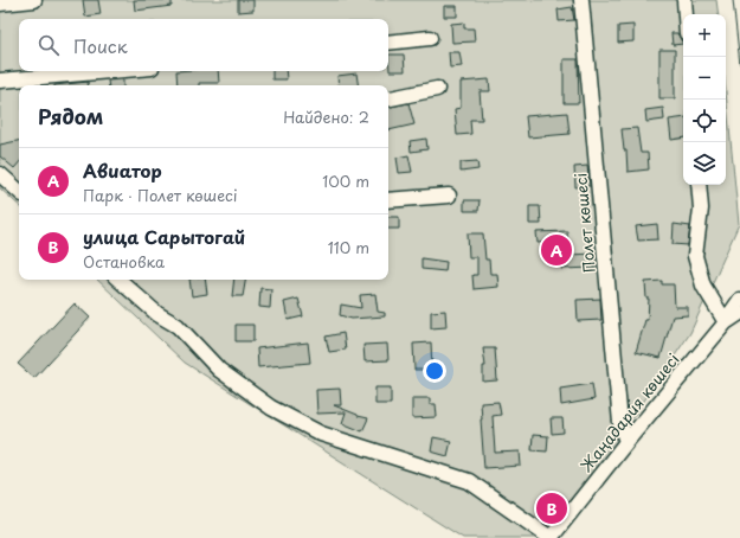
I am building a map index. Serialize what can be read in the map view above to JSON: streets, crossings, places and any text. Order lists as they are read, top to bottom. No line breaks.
{"streets":{"street":["Полет көшесі","Жаңадария көшесі"]},"crossings":[["Полет көшесі","Жаңадария көшесі"]],"page":{"map_buttons":["+","−"],"search":"Поиск","heading":["Рядом","Найдено: 2"],"list":[{"mark":"A","name":"Авиатор","note":"Парк · Полет көшесі","value":"100 m"},{"mark":"B","name":"улица Сарытогай","note":"Остановка","value":"110 m"}],"pins":["A","B"]}}
